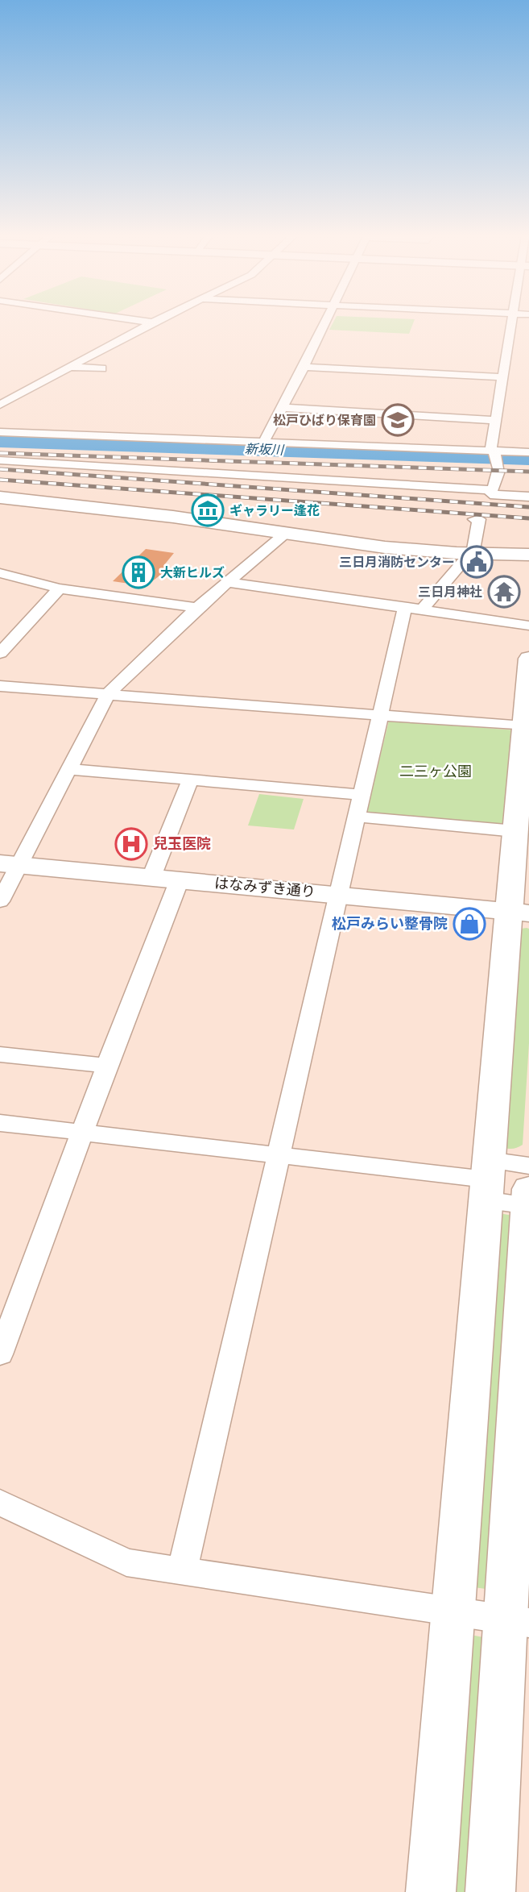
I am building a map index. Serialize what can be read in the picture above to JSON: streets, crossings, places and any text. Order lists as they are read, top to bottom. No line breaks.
{"streets":{"street":["はなみずき通り"]},"water":["新坂川"],"parks":["二三ヶ公園"],"places":{"school or university":["松戸ひばり保育園"],"museum":["ギャラリー逢花"],"public building":["三日月消防センター"],"building":["大新ヒルズ"],"temple":["三日月神社"],"hospital":["兒玉医院"],"shop":["松戸みらい整骨院"]}}
